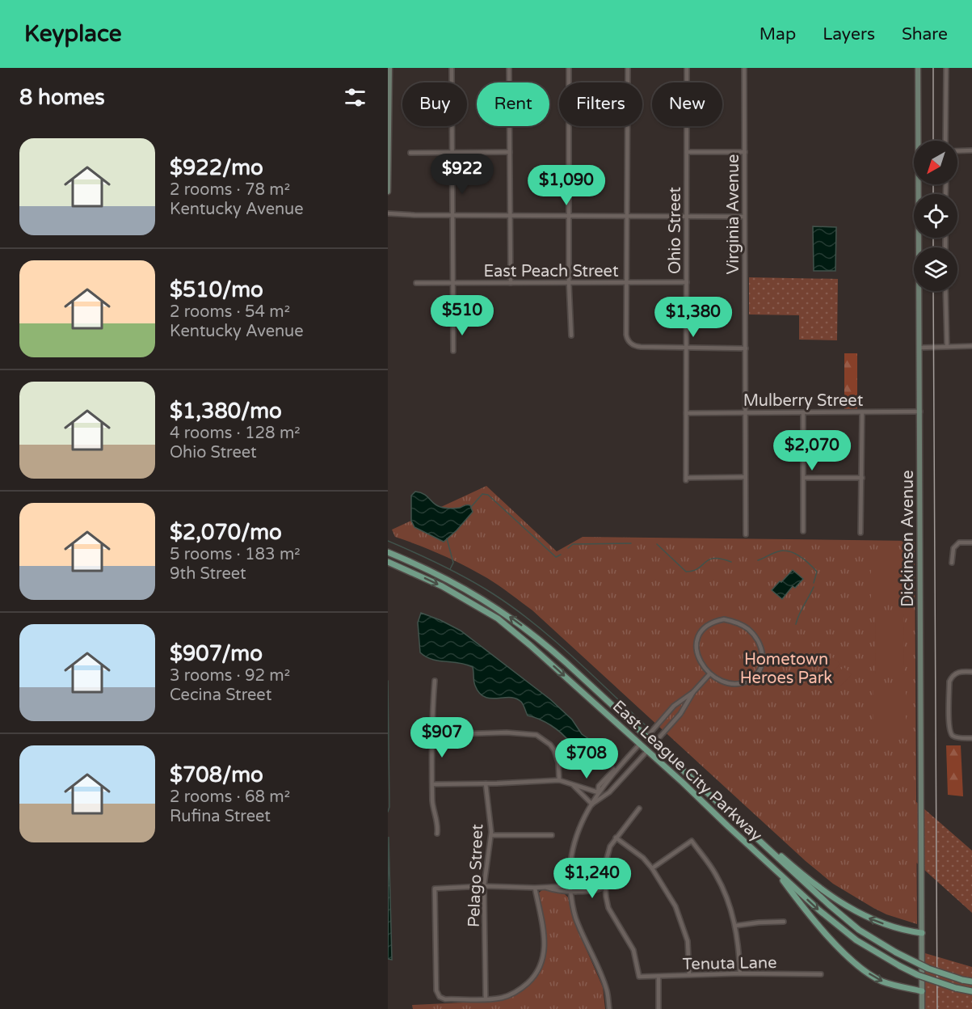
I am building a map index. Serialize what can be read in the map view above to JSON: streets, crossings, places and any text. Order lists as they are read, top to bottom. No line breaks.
{"streets":{"main road":["East League City Parkway"],"street":["Virginia Avenue","Ohio Street","East Peach Street","Mulberry Street","Dickinson Avenue","Pelago Street","Tenuta Lane"]},"crossings":[["Virginia Avenue","Ohio Street"],["Virginia Avenue","Mulberry Street"],["Ohio Street","East Peach Street"],["Ohio Street","Mulberry Street"],["Mulberry Street","Dickinson Avenue"]],"parks":["Hometown Heroes Park"],"north":"bottom left","page":{"header":"Keyplace","nav":["Map","Layers","Share"],"heading":"8 homes","chip":["Buy","Rent","Filters","New"],"list":[{"name":"$922/mo","note":"2 rooms · 78 m² · Kentucky Avenue"},{"name":"$510/mo","note":"2 rooms · 54 m² · Kentucky Avenue"},{"name":"$1,380/mo","note":"4 rooms · 128 m² · Ohio Street"},{"name":"$2,070/mo","note":"5 rooms · 183 m² · 9th Street"},{"name":"$907/mo","note":"3 rooms · 92 m² · Cecina Street"},{"name":"$708/mo","note":"2 rooms · 68 m² · Rufina Street"}],"price":["$922","$1,090","$510","$1,380","$2,070","$907","$708","$1,240"]}}
